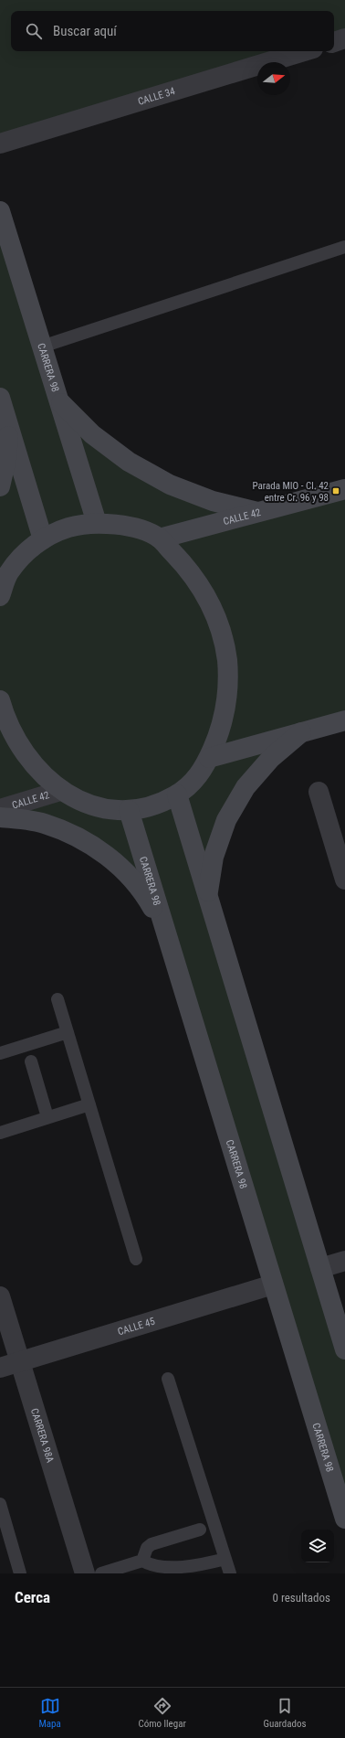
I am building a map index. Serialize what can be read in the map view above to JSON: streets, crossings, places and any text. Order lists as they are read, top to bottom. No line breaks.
{"streets":{"street":["CALLE 34","CARRERA 98","CALLE 42","CALLE 45","CARRERA 98A"]},"crossings":[["CARRERA 98","CALLE 45"],["CALLE 45","CARRERA 98A"]],"places":{"transit":["Parada MIO - Cl. 42 entre Cr. 96 y 98"]},"north":"right","page":{"search":"Buscar aquí","heading":["Cerca","0 resultados"],"nav":["Mapa","Cómo llegar","Guardados"]}}
